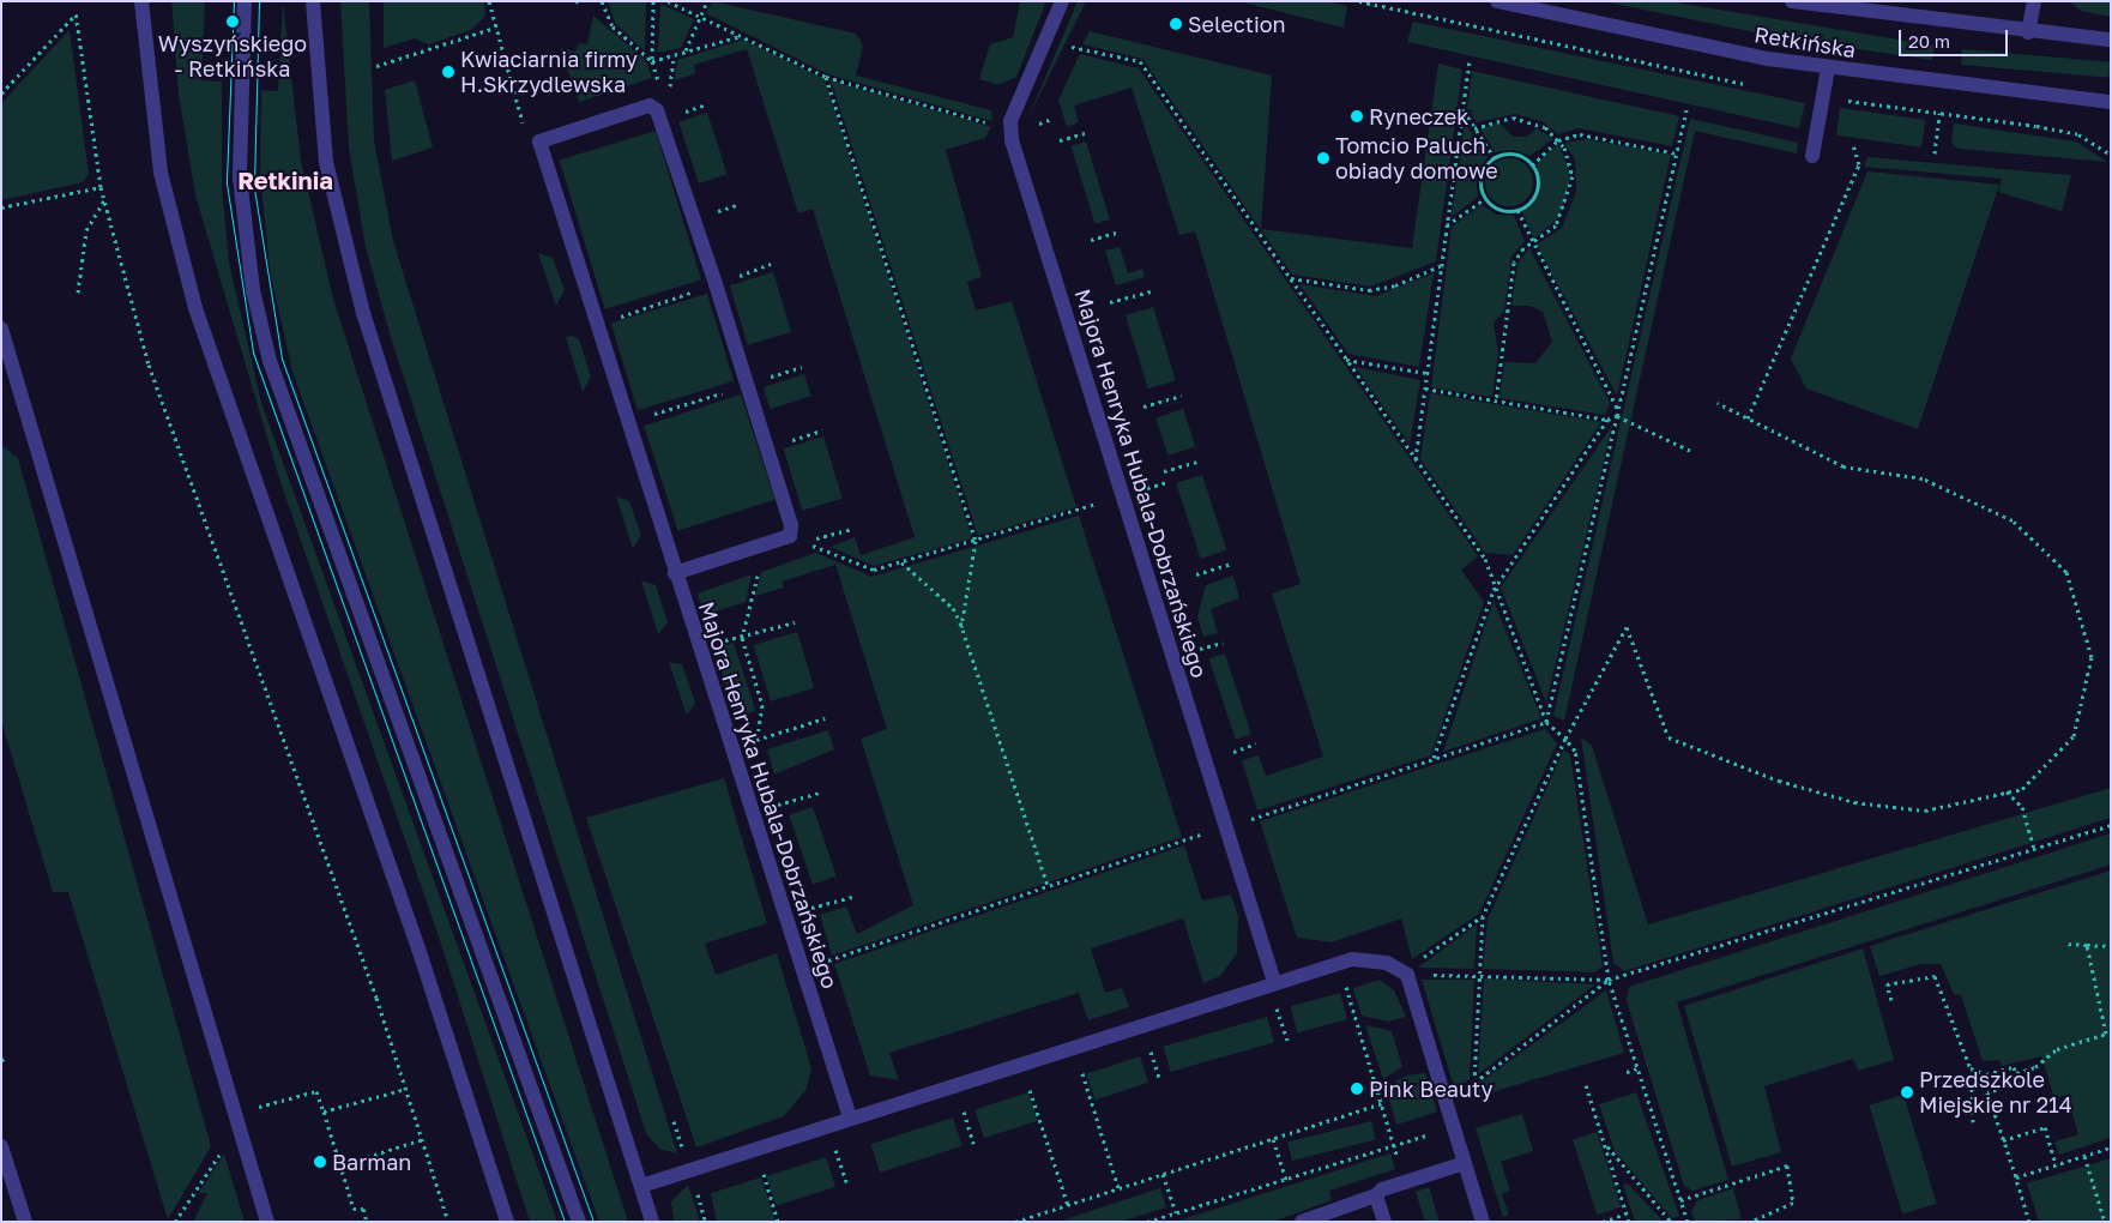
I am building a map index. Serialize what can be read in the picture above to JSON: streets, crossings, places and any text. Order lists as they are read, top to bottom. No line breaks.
{"streets":{"street":["Retkińska","Majora Henryka Hubala-Dobrzańskiego"]},"districts":["Retkinia"],"places":["Wyszyńskiego - Retkińska","Selection","Kwiaciarnia firmy H.Skrzydlewska","Ryneczek","Tomcio Paluch obiady domowe","Pink Beauty","Przedszkole Miejskie nr 214","Barman"],"scale_bar":"20 m"}
